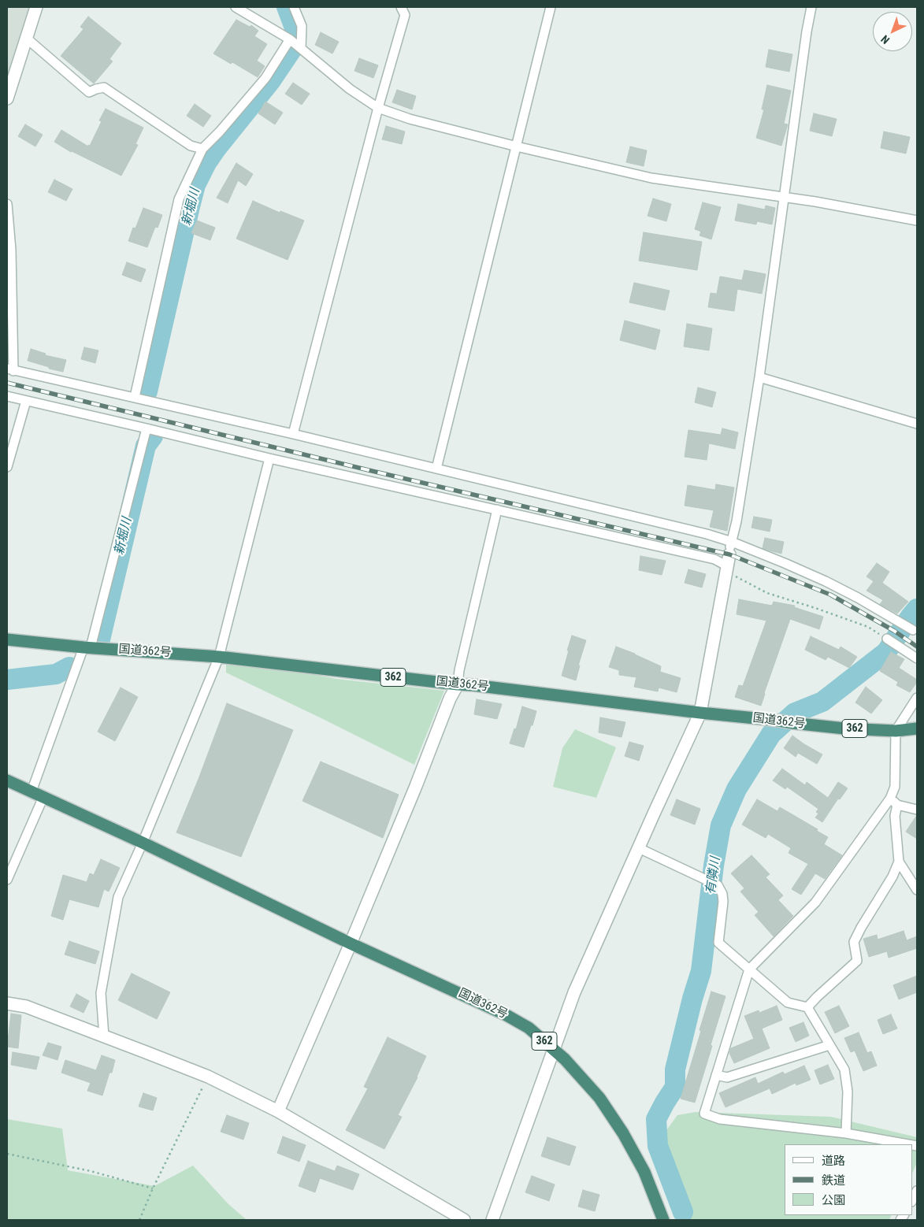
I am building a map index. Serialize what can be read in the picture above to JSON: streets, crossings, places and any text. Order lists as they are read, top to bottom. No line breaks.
{"streets":{"highway":["国道362号","362"]},"water":["新堀川","有隣川"],"legend":["道路","鉄道","公園"],"north":"bottom left"}
